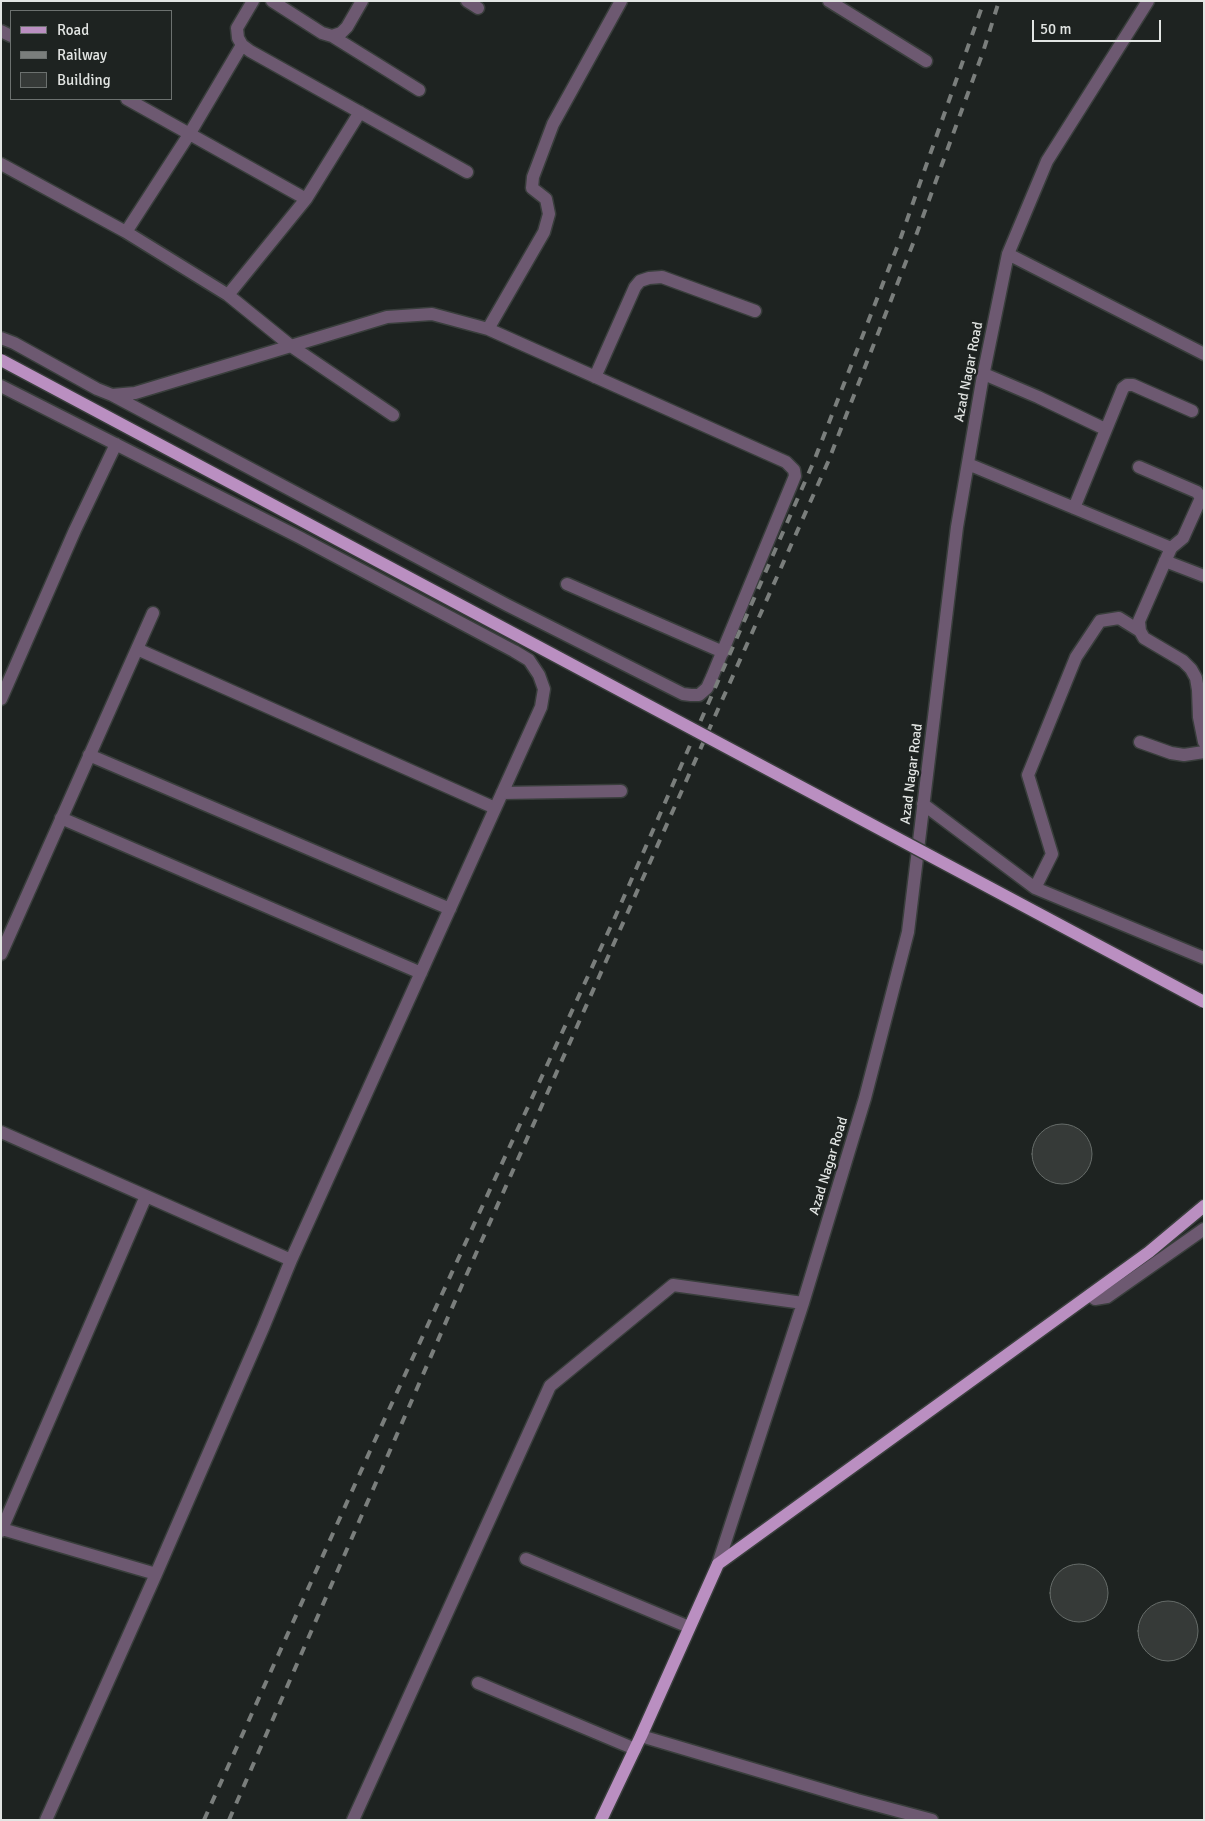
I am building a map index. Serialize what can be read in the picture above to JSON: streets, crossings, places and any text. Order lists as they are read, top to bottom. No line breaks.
{"streets":{"street":["Azad Nagar Road"]},"legend":["Road","Railway","Building"],"scale_bar":"50 m"}
